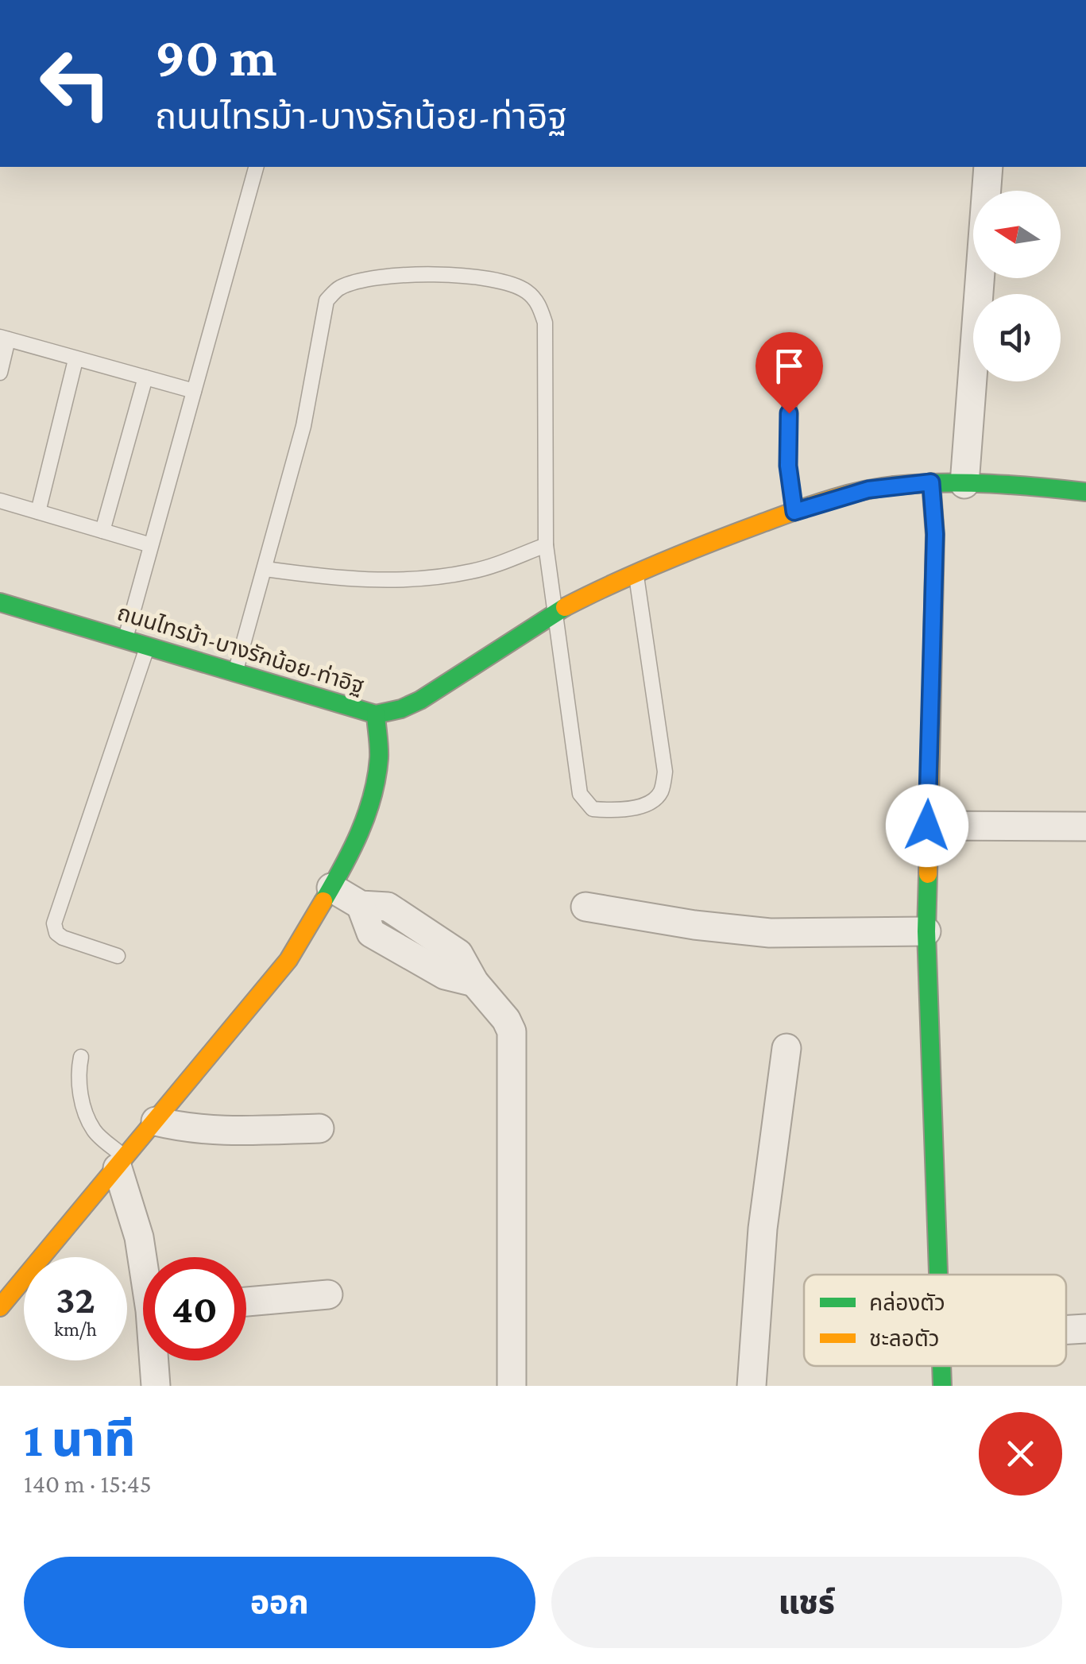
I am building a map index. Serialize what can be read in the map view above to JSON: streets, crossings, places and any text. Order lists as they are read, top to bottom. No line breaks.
{"streets":{"street":["ถนนไทรม้า-บางรักน้อย-ท่าอิฐ"]},"legend":["คล่องตัว","ชะลอตัว"],"north":"left","page":{"turn":["90 m","ถนนไทรม้า-บางรักน้อย-ท่าอิฐ"],"speed":"32 km/h","limit":"40","heading":["1 นาที","140 m · 15:45"],"buttons":["ออก","แชร์"]}}
